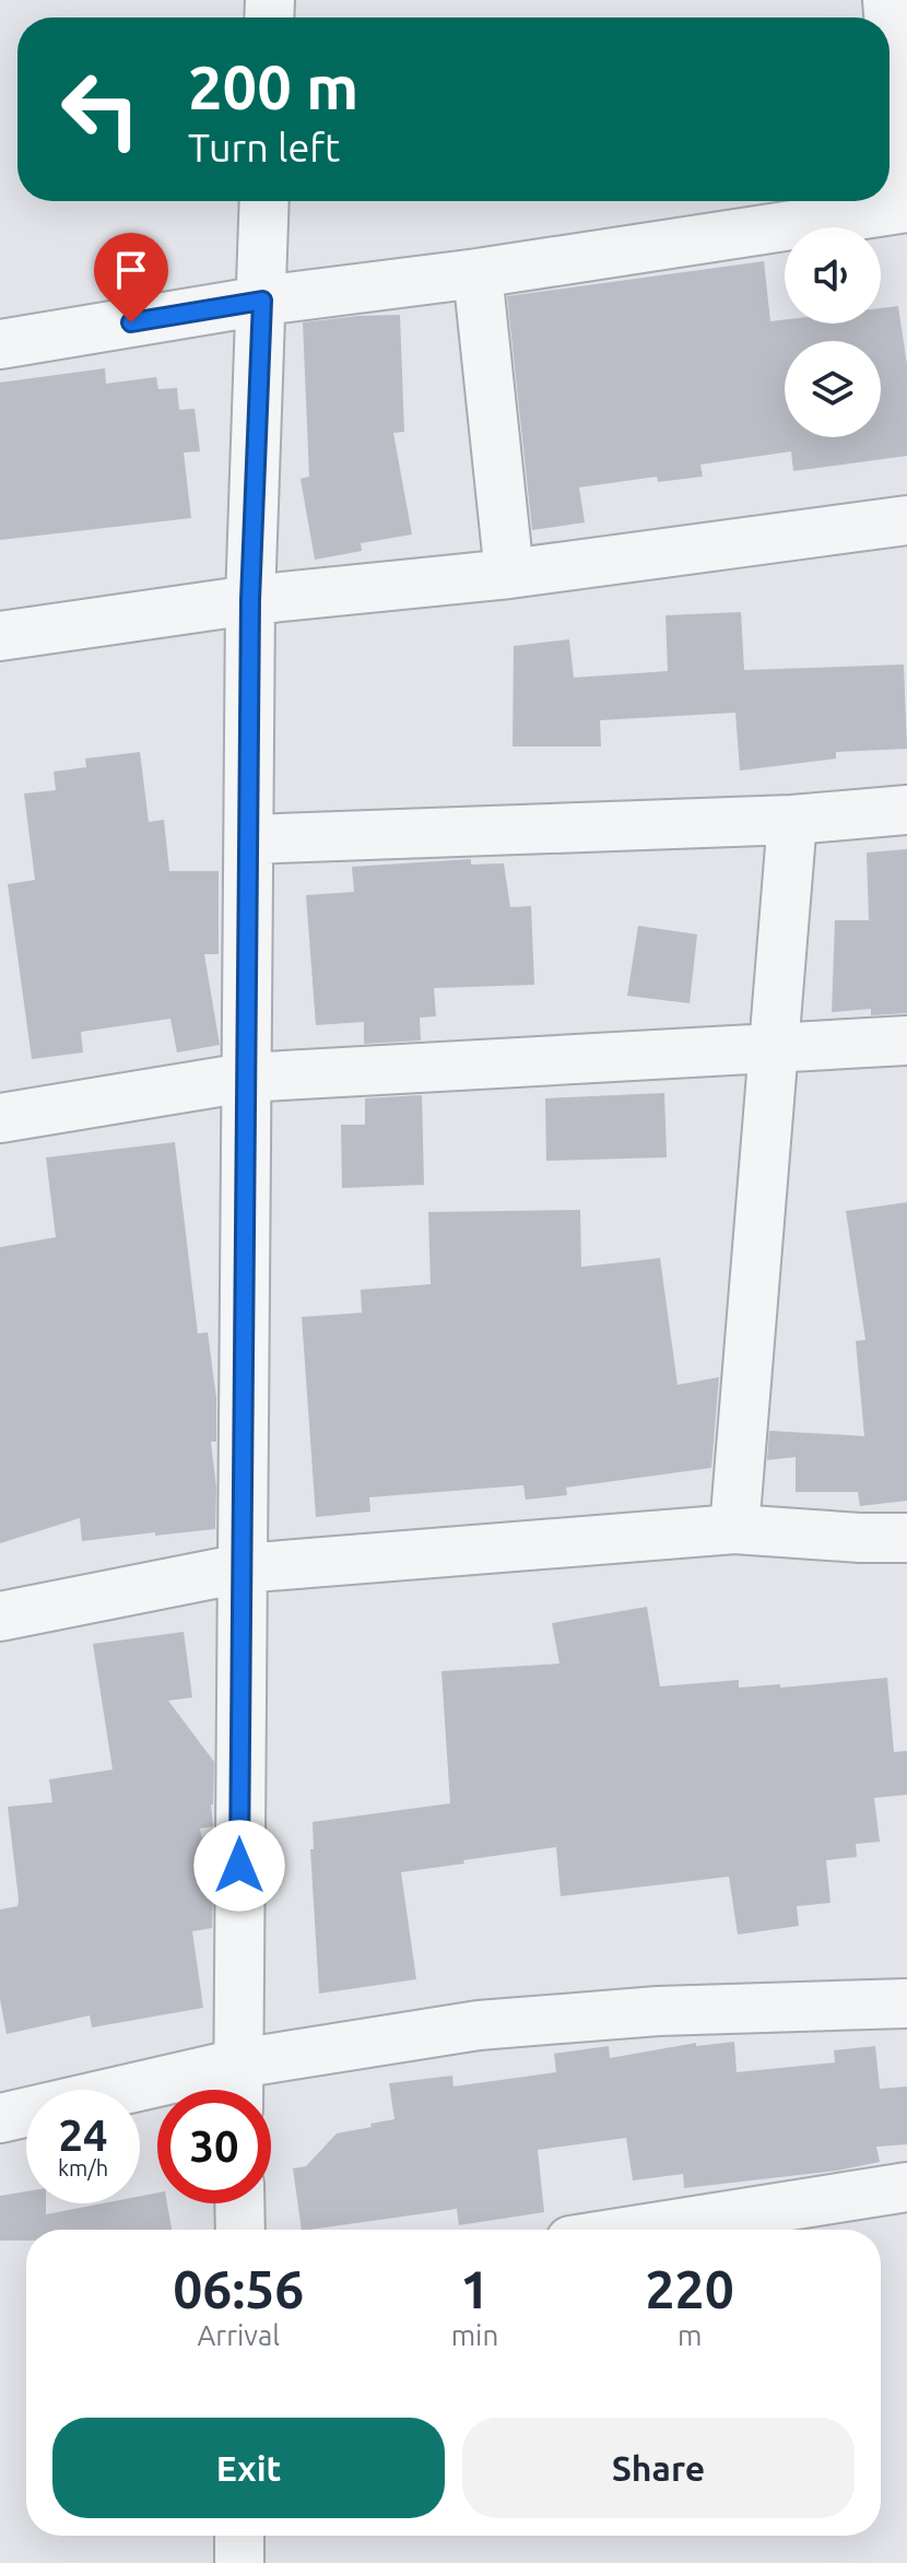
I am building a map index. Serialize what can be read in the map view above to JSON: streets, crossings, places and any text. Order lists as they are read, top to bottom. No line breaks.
{"page":{"turn":["200 m","Turn left"],"speed":"24 km/h","limit":"30","eta":["06:56","Arrival","1","min","220","m"],"buttons":["Exit","Share"]}}
